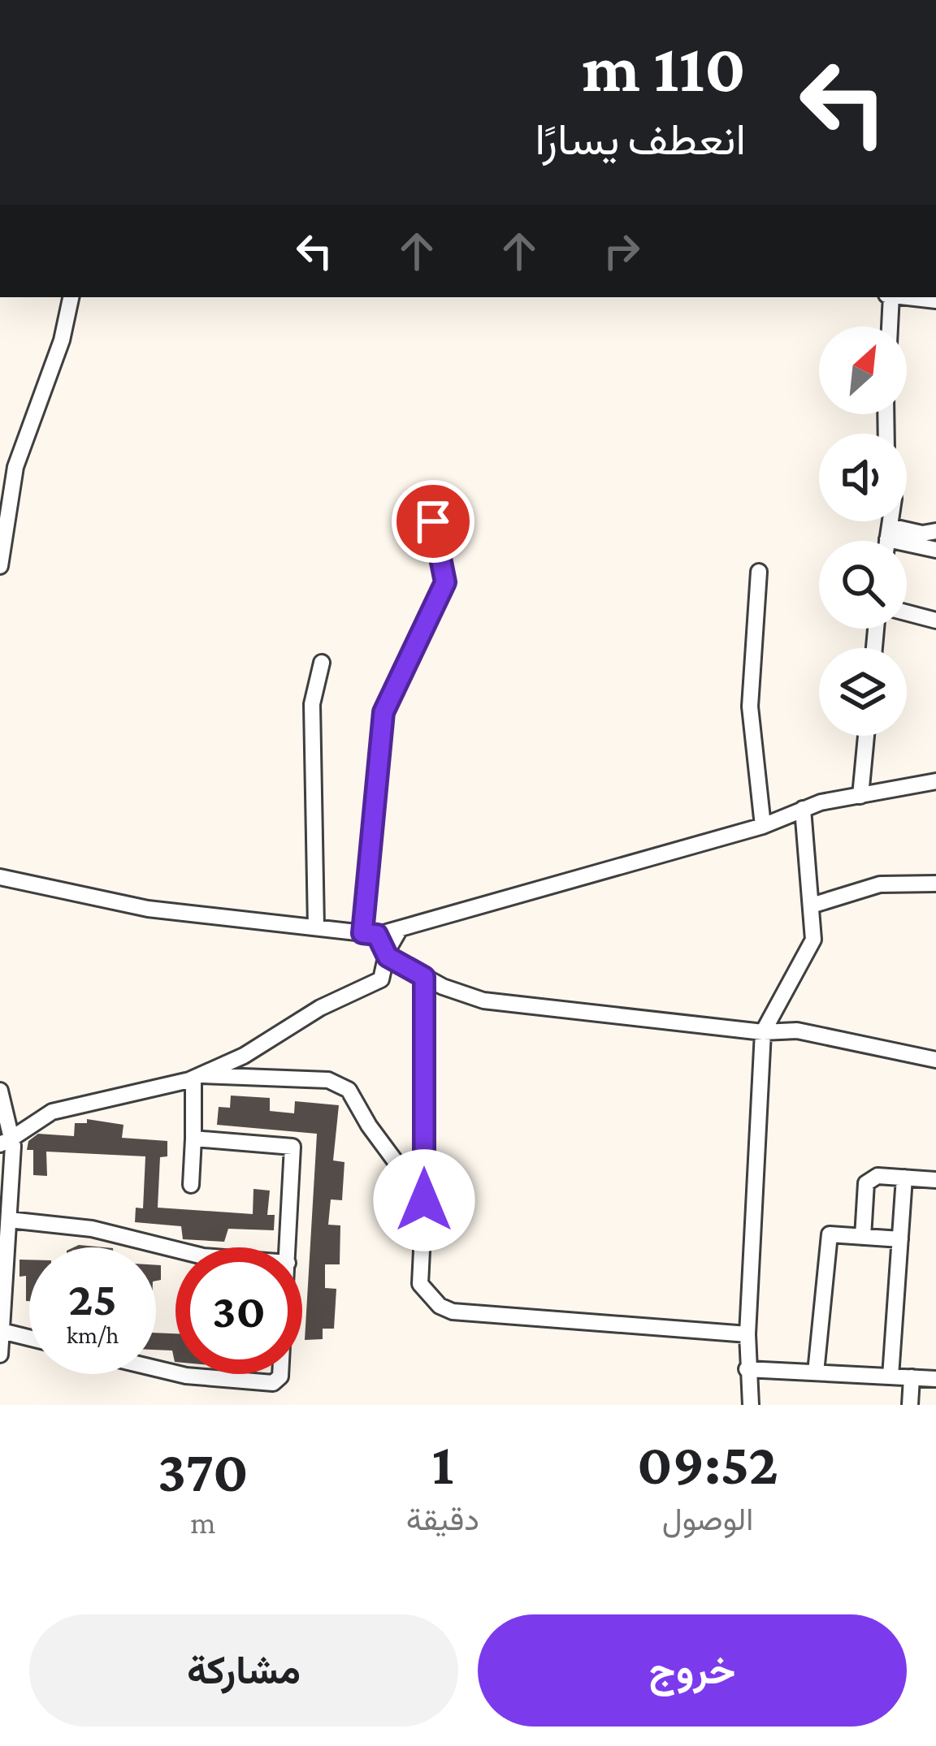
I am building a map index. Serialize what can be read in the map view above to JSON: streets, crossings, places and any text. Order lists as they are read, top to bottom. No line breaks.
{"north":"top right","page":{"turn":["110 m","انعطف يسارًا"],"speed":"25 km/h","limit":"30","eta":["09:52","الوصول","1","دقيقة","370","m"],"buttons":["خروج","مشاركة"]}}
